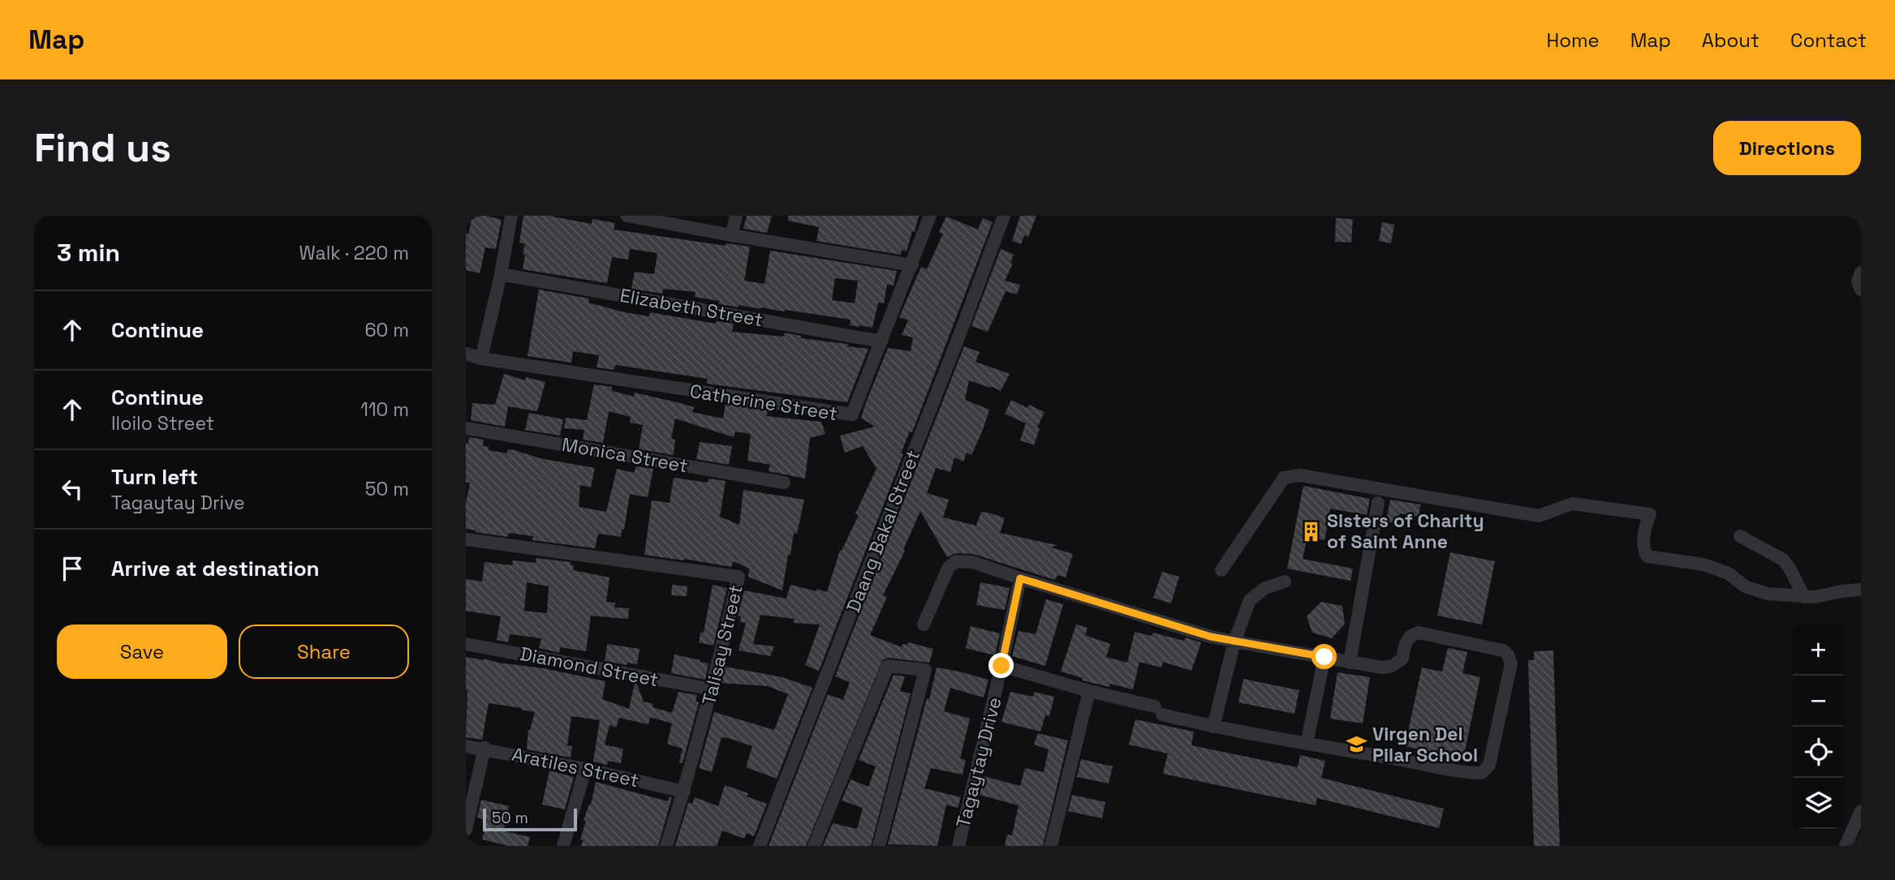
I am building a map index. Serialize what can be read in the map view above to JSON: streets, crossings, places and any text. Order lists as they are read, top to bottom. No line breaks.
{"streets":{"street":["Elizabeth Street","Catherine Street","Monica Street","Daang Bakal Street","Talisay Street","Diamond Street","Tagaytay Drive","Aratiles Street"]},"crossings":[["Elizabeth Street","Catherine Street"],["Talisay Street","Diamond Street"],["Talisay Street","Aratiles Street"]],"places":{"building":["Sisters of Charity of Saint Anne"],"school or university":["Virgen Del Pilar School"]},"scale_bar":"50 m","page":{"header":"Map","nav":["Home","Map","About","Contact"],"buttons":["Directions",["Save","Share"]],"title":"Find us","heading":["3 min","Walk · 220 m"],"list":[["Continue","60 m"],["Continue","Iloilo Street","110 m"],["Turn left","Tagaytay Drive","50 m"],"Arrive at destination"],"map_buttons":["+","−"],"scale":"50 m"}}
